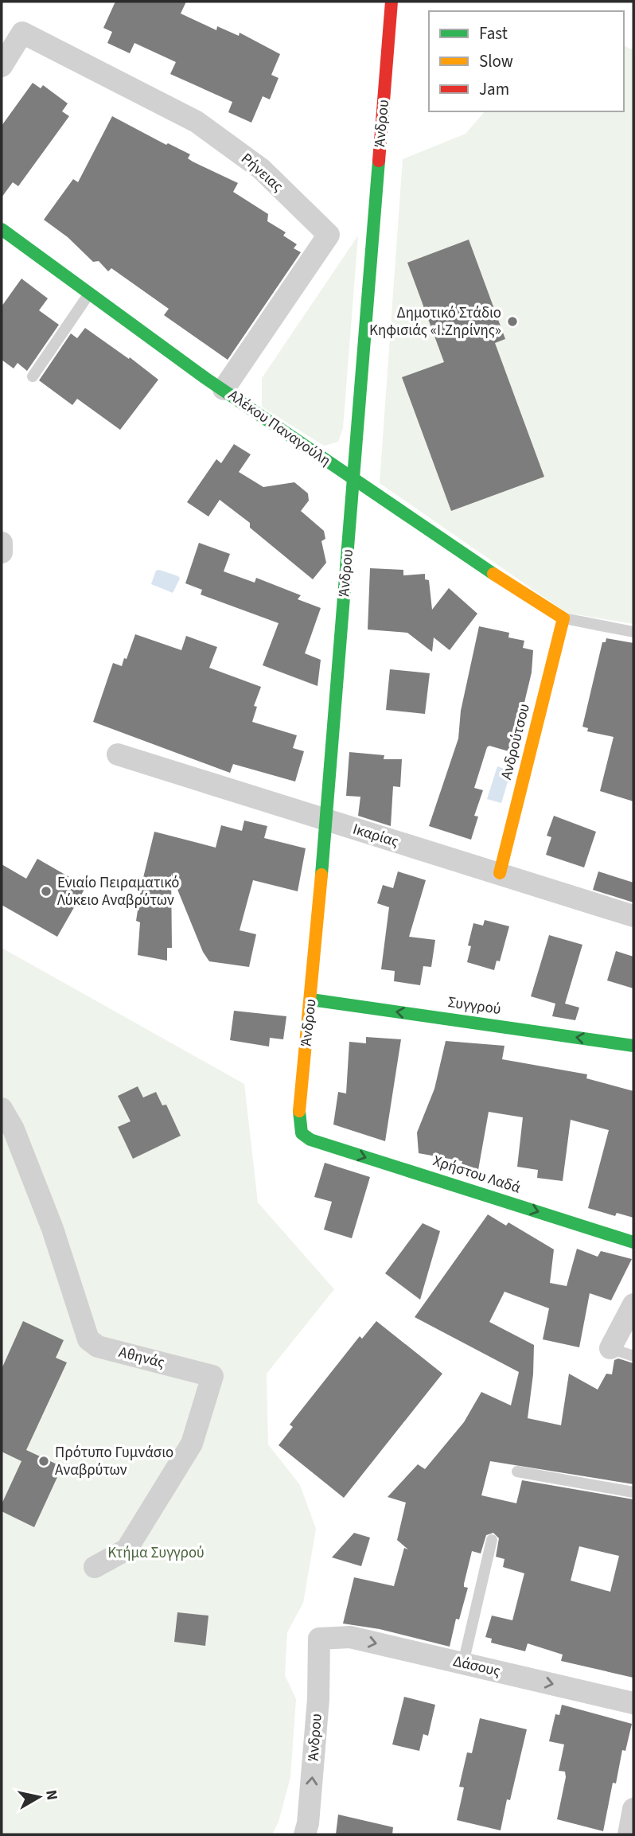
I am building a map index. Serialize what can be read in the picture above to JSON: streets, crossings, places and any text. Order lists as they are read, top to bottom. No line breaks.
{"streets":{"main road":["Άνδρου","Αλέκου Παναγούλη","Ανδρούτσου","Συγγρού","Χρήστου Λαδά"],"street":["Ρήνειας","Ικαρίας","Αθηνάς","Δάσους"]},"crossings":[["Άνδρου","Αλέκου Παναγούλη"],["Άνδρου","Ικαρίας"],["Άνδρου","Συγγρού"],["Άνδρου","Χρήστου Λαδά"],["Άνδρου","Δάσους"],["Ρήνειας","Αλέκου Παναγούλη"],["Αλέκου Παναγούλη","Ανδρούτσου"],["Ανδρούτσου","Ικαρίας"]],"one_way":["Συγγρού","Χρήστου Λαδά","Δάσους"],"parks":["Κτήμα Συγγρού"],"places":["Δημοτικό Στάδιο Κηφισιάς «Ι.Ζηρίνης»","Ενιαίο Πειραματικό Λύκειο Αναβρύτων","Πρότυπο Γυμνάσιο Αναβρύτων"],"legend":["Fast","Slow","Jam"],"north":"right"}
